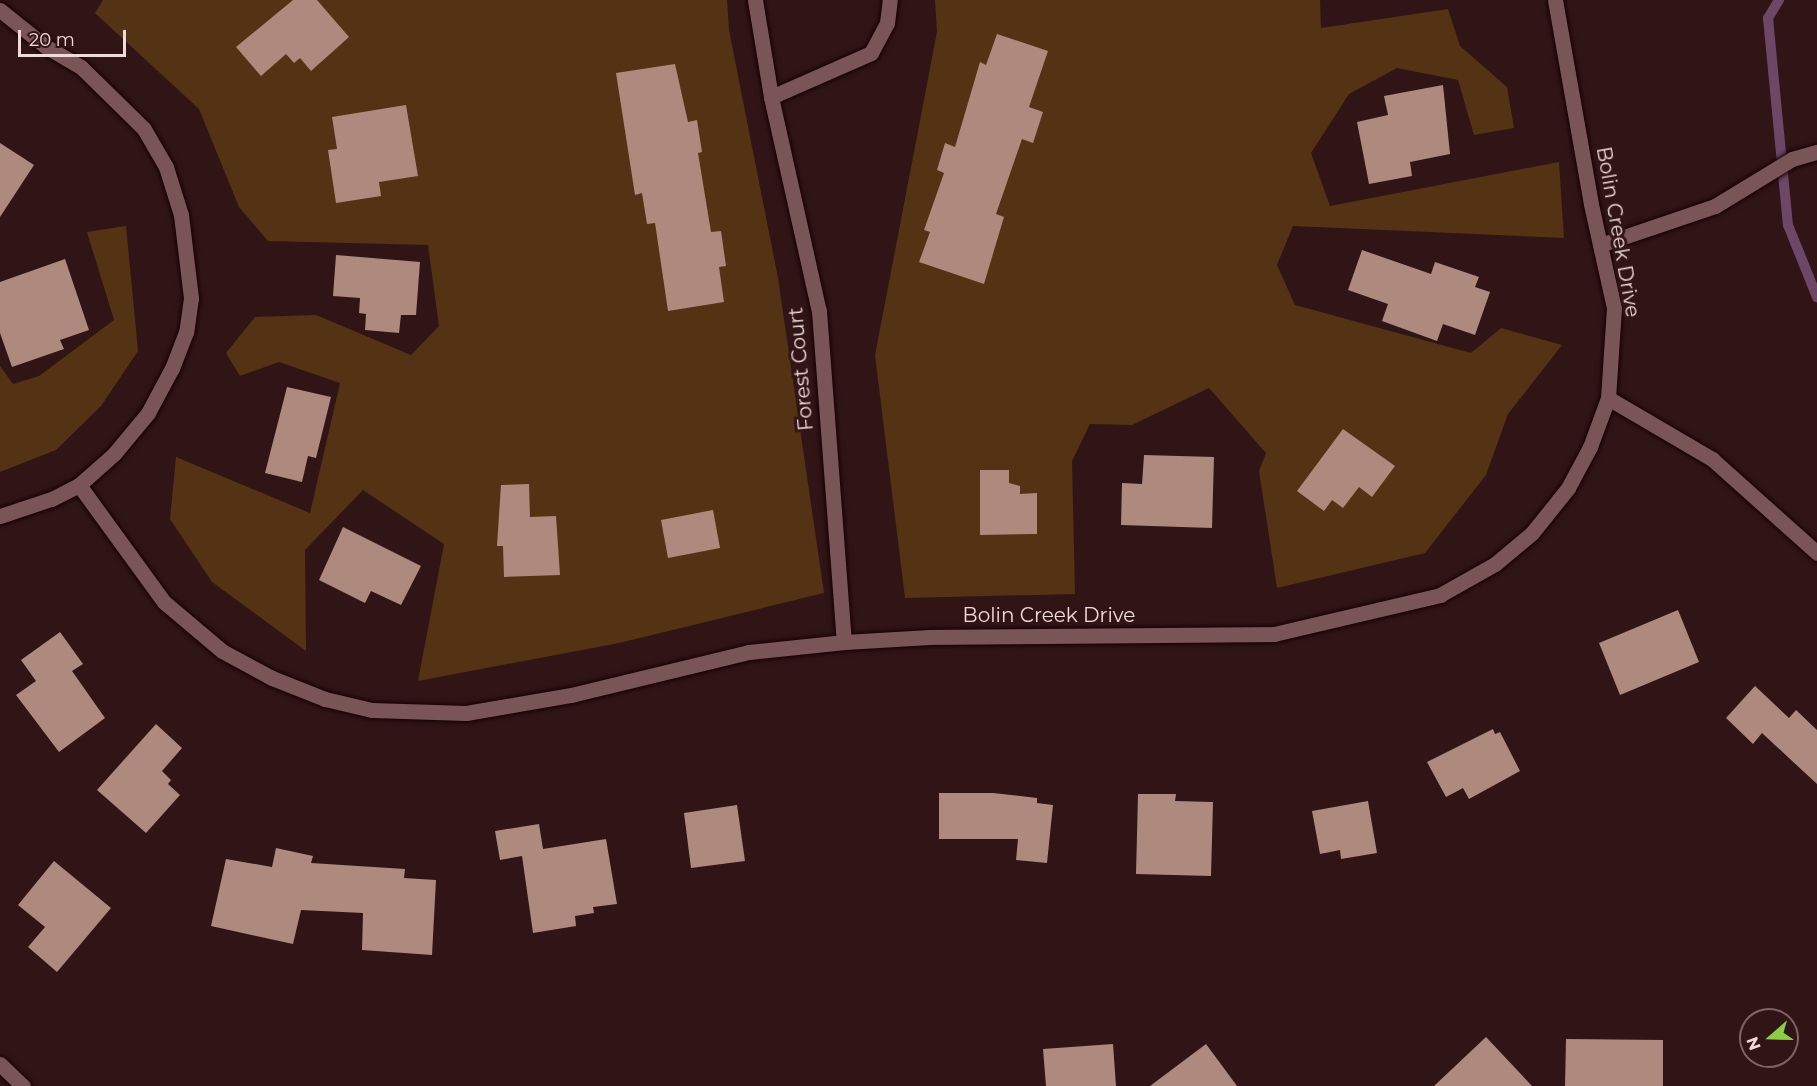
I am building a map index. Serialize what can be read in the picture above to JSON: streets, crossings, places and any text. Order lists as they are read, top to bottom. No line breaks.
{"streets":{"street":["Bolin Creek Drive","Forest Court"]},"crossings":[["Bolin Creek Drive","Forest Court"]],"scale_bar":"20 m","north":"left"}
